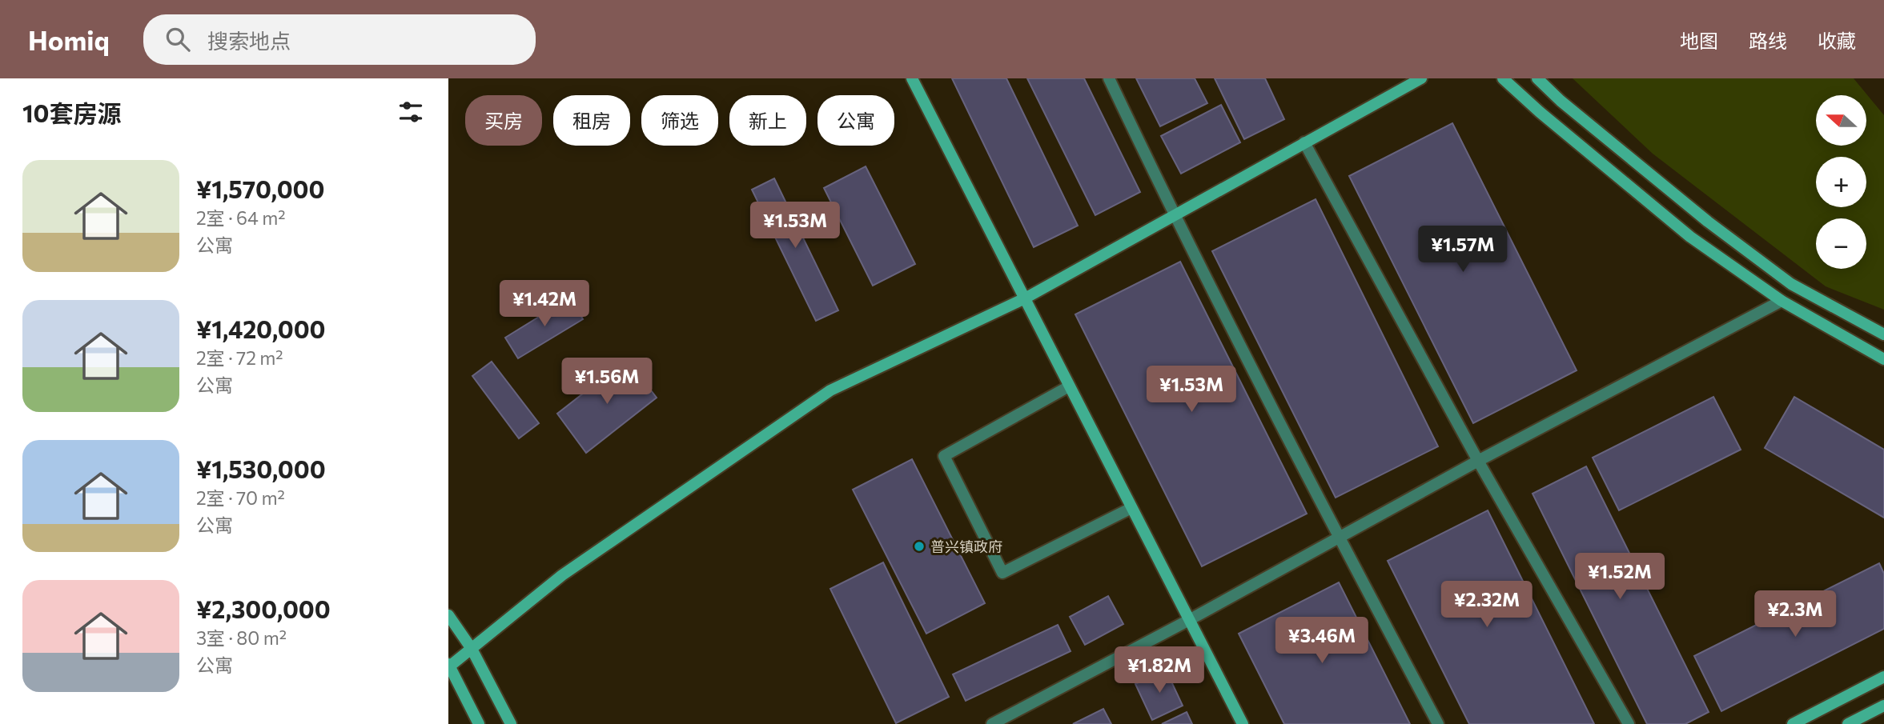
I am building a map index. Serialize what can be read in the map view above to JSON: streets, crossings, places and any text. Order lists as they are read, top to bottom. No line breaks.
{"places":["普兴镇政府"],"north":"left","page":{"header":"Homiq","search":"搜索地点","nav":["地图","路线","收藏"],"heading":"10套房源","map_buttons":["+","−"],"chip":["买房","租房","筛选","新上","公寓"],"list":[{"name":"¥1,570,000","note":"2室 · 64 m² · 公寓"},{"name":"¥1,420,000","note":"2室 · 72 m² · 公寓"},{"name":"¥1,530,000","note":"2室 · 70 m² · 公寓"},{"name":"¥2,300,000","note":"3室 · 80 m² · 公寓"}],"price":["¥1.53M","¥1.57M","¥1.42M","¥1.56M","¥1.53M","¥1.52M","¥2.32M","¥2.3M","¥3.46M","¥1.82M"]}}
